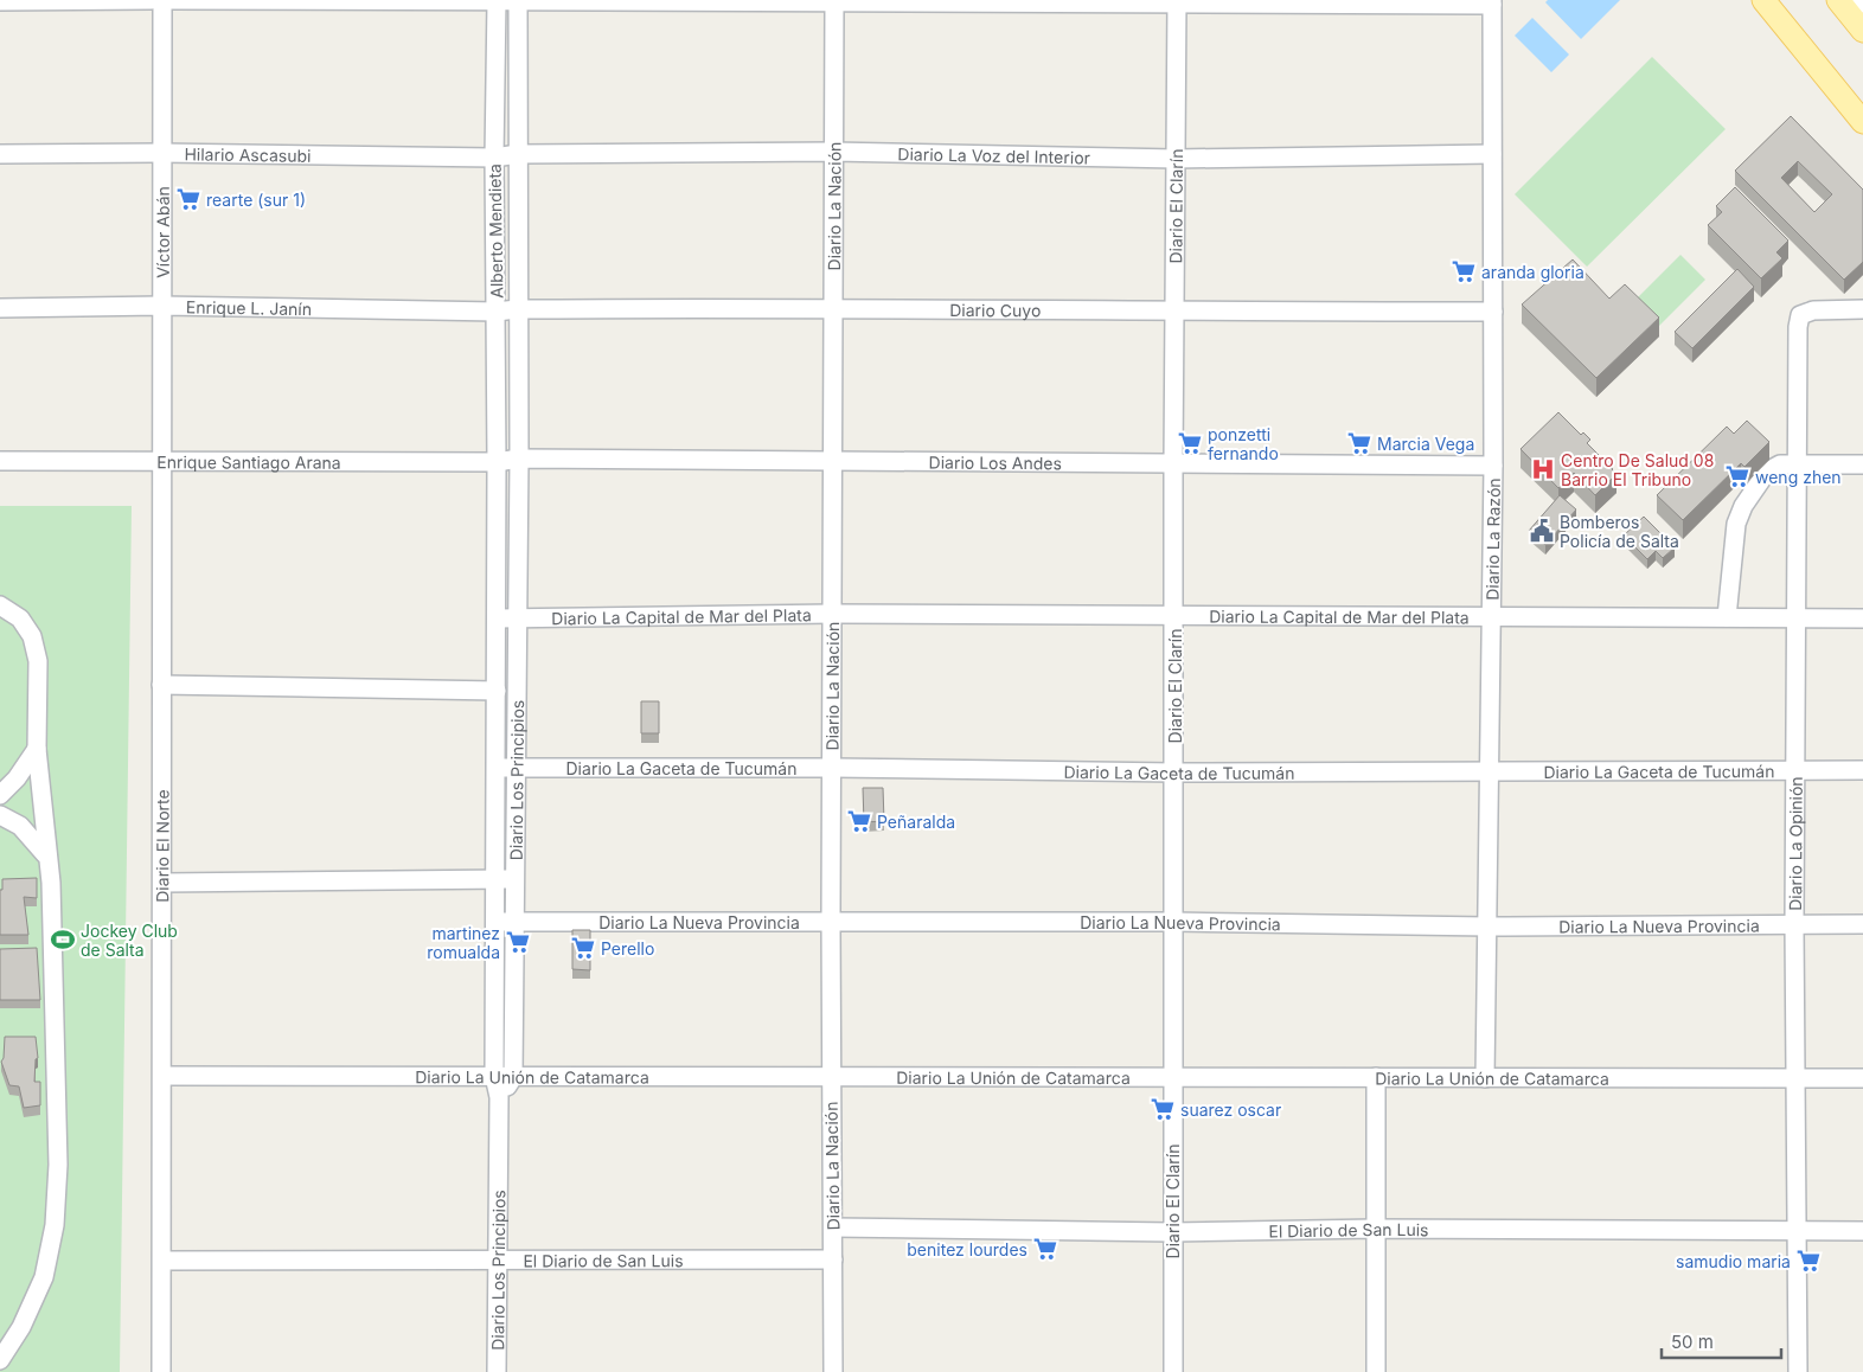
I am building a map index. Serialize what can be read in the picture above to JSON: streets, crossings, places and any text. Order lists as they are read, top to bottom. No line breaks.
{"streets":{"street":["Hilario Ascasubi","Diario La Voz del Interior","Diario La Nación","Diario El Clarín","Víctor Abán","Alberto Mendieta","Enrique L. Janín","Diario Cuyo","Diario Los Andes","Enrique Santiago Arana","Diario La Razón","Diario La Capital de Mar del Plata","Diario La Gaceta de Tucumán","Diario Los Principios","Diario La Opinión","Diario El Norte","Diario La Nueva Provincia","Diario La Unión de Catamarca","El Diario de San Luis"]},"crossings":[["Hilario Ascasubi","Diario La Voz del Interior"],["Hilario Ascasubi","Víctor Abán"],["Hilario Ascasubi","Alberto Mendieta"],["Diario La Voz del Interior","Diario La Nación"],["Diario La Voz del Interior","Diario El Clarín"],["Diario La Voz del Interior","Alberto Mendieta"],["Diario La Voz del Interior","Diario La Razón"],["Diario La Nación","Diario Cuyo"],["Diario La Nación","Diario Los Andes"],["Diario La Nación","Diario La Capital de Mar del Plata"],["Diario La Nación","Diario La Gaceta de Tucumán"],["Diario La Nación","Diario La Nueva Provincia"],["Diario La Nación","Diario La Unión de Catamarca"],["Diario La Nación","El Diario de San Luis"],["Diario El Clarín","Diario Cuyo"],["Diario El Clarín","Diario Los Andes"],["Diario El Clarín","Diario La Capital de Mar del Plata"],["Diario El Clarín","Diario La Gaceta de Tucumán"],["Diario El Clarín","Diario La Nueva Provincia"],["Diario El Clarín","Diario La Unión de Catamarca"],["Diario El Clarín","El Diario de San Luis"],["Víctor Abán","Enrique L. Janín"],["Víctor Abán","Enrique Santiago Arana"],["Víctor Abán","Diario El Norte"],["Alberto Mendieta","Enrique L. Janín"],["Alberto Mendieta","Diario Cuyo"],["Alberto Mendieta","Diario Los Andes"],["Alberto Mendieta","Enrique Santiago Arana"],["Alberto Mendieta","Diario Los Principios"],["Enrique L. Janín","Diario Cuyo"],["Diario Cuyo","Diario La Razón"],["Diario Los Andes","Enrique Santiago Arana"],["Diario Los Andes","Diario La Razón"],["Diario Los Andes","Diario Los Principios"],["Enrique Santiago Arana","Diario Los Principios"],["Enrique Santiago Arana","Diario El Norte"],["Diario La Razón","Diario La Capital de Mar del Plata"],["Diario La Razón","Diario La Gaceta de Tucumán"],["Diario La Razón","Diario La Nueva Provincia"],["Diario La Razón","Diario La Unión de Catamarca"],["Diario La Capital de Mar del Plata","Diario Los Principios"],["Diario La Capital de Mar del Plata","Diario La Opinión"],["Diario La Gaceta de Tucumán","Diario Los Principios"],["Diario La Gaceta de Tucumán","Diario La Opinión"],["Diario Los Principios","Diario La Nueva Provincia"],["Diario Los Principios","Diario La Unión de Catamarca"],["Diario Los Principios","El Diario de San Luis"],["Diario La Opinión","Diario La Nueva Provincia"],["Diario La Opinión","Diario La Unión de Catamarca"],["Diario La Opinión","El Diario de San Luis"],["Diario El Norte","Diario La Unión de Catamarca"],["Diario El Norte","El Diario de San Luis"]],"places":{"supermarket":["rearte (sur 1)","aranda gloria","ponzetti fernando","Marcia Vega","weng zhen","Peñaralda","martinez romualda","Perello","suarez oscar","benitez lourdes","samudio maria"],"hospital":["Centro De Salud 08 Barrio El Tribuno"],"public building":["Bomberos Policía de Salta"],"sports":["Jockey Club de Salta"]},"scale_bar":"50 m"}
